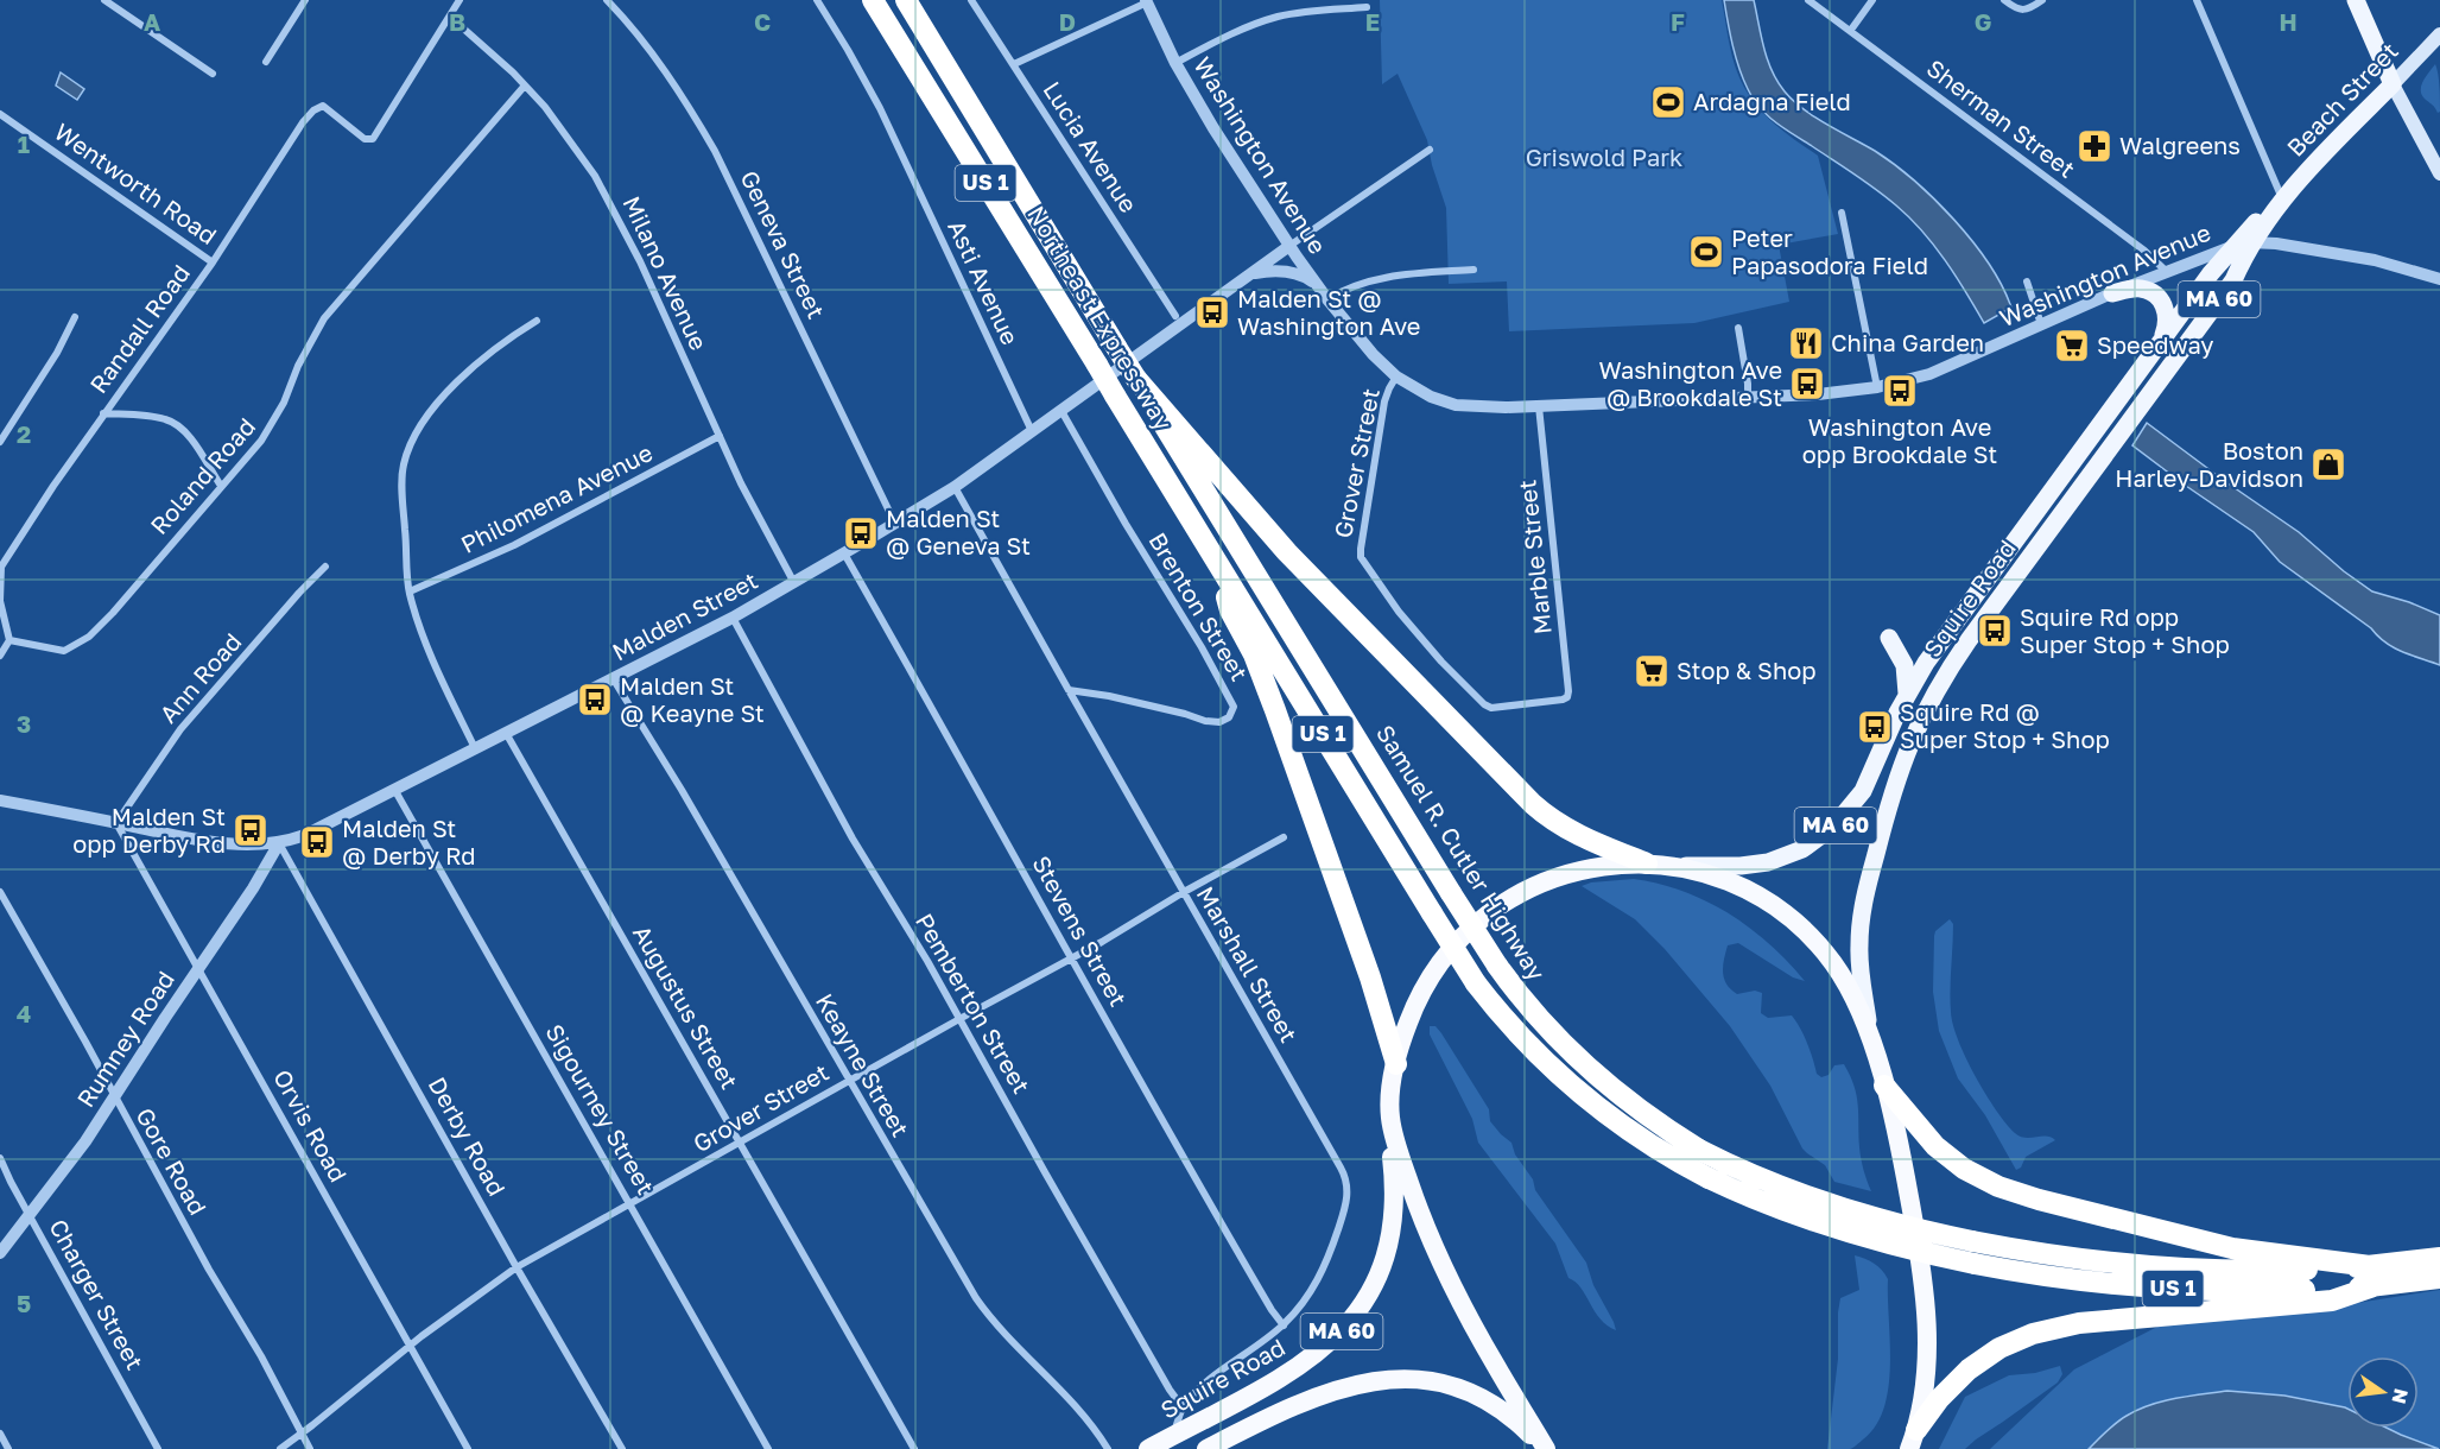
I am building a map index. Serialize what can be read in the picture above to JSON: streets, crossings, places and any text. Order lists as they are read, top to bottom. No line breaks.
{"streets":{"highway":["US 1","MA 60","Northeast Expressway","Squire Road","Samuel R. Cutler Highway"],"main road":["Beach Street"],"street":["Sherman Street","Lucia Avenue","Washington Avenue","Wentworth Road","Geneva Street","Milano Avenue","Asti Avenue","Randall Road","Grover Street","Roland Road","Philomena Avenue","Marble Street","Brenton Street","Malden Street","Ann Road","Stevens Street","Marshall Street","Pemberton Street","Augustus Street","Rumney Road","Keayne Street","Sigourney Street","Orvis Road","Derby Road","Gore Road","Charger Street"]},"crossings":[["Beach Street","Washington Avenue"],["Beach Street","Squire Road"],["Sherman Street","Washington Avenue"],["Lucia Avenue","Malden Street"],["Washington Avenue","Grover Street"],["Washington Avenue","Marble Street"],["Washington Avenue","Squire Road"],["Washington Avenue","Malden Street"],["Wentworth Road","Randall Road"],["Geneva Street","Malden Street"],["Milano Avenue","Randall Road"],["Milano Avenue","Roland Road"],["Milano Avenue","Philomena Avenue"],["Milano Avenue","Malden Street"],["Asti Avenue","Malden Street"],["MA 60","Squire Road"],["Northeast Expressway","Samuel R. Cutler Highway"],["Randall Road","Roland Road"],["Grover Street","Marble Street"],["Grover Street","Stevens Street"],["Grover Street","Marshall Street"],["Grover Street","Pemberton Street"],["Grover Street","Augustus Street"],["Grover Street","Keayne Street"],["Grover Street","Sigourney Street"],["Grover Street","Orvis Road"],["Grover Street","Derby Road"],["Grover Street","Gore Road"],["Squire Road","Marshall Street"],["Brenton Street","Malden Street"],["Brenton Street","Marshall Street"],["Malden Street","Ann Road"],["Malden Street","Stevens Street"],["Malden Street","Marshall Street"],["Malden Street","Pemberton Street"],["Malden Street","Augustus Street"],["Malden Street","Rumney Road"],["Malden Street","Keayne Street"],["Malden Street","Sigourney Street"],["Malden Street","Orvis Road"],["Malden Street","Derby Road"],["Ann Road","Orvis Road"],["Stevens Street","Marshall Street"],["Marshall Street","Pemberton Street"],["Rumney Road","Orvis Road"],["Rumney Road","Derby Road"],["Rumney Road","Gore Road"],["Rumney Road","Charger Street"]],"parks":["Griswold Park"],"places":{"sports":["Ardagna Field","Peter Papasodora Field"],"pharmacy":["Walgreens"],"bus stop":["Malden St @ Washington Ave","Washington Ave @ Brookdale St","Washington Ave opp Brookdale St","Malden St @ Geneva St","Squire Rd opp Super Stop + Shop","Malden St @ Keayne St","Squire Rd @ Super Stop + Shop","Malden St opp Derby Rd","Malden St @ Derby Rd"],"restaurant":["China Garden"],"supermarket":["Speedway","Stop & Shop"],"shop":["Boston Harley-Davidson"]},"north":"right","grid":{"columns":["A","B","C","D","E","F","G","H"],"rows":["1","2","3","4","5"]}}
